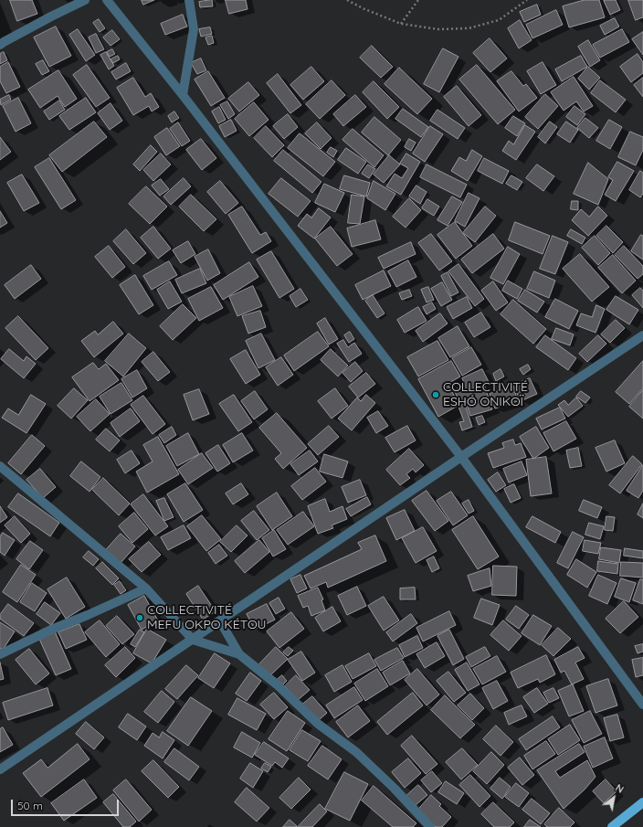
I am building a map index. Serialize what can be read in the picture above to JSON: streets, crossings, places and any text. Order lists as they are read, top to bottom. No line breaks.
{"places":["COLLECTIVITÉ ESHÓ ONIKOÏ","COLLECTIVITÉ MEFU OKPO KÉTOU"],"scale_bar":"50 m","north":"top right"}
